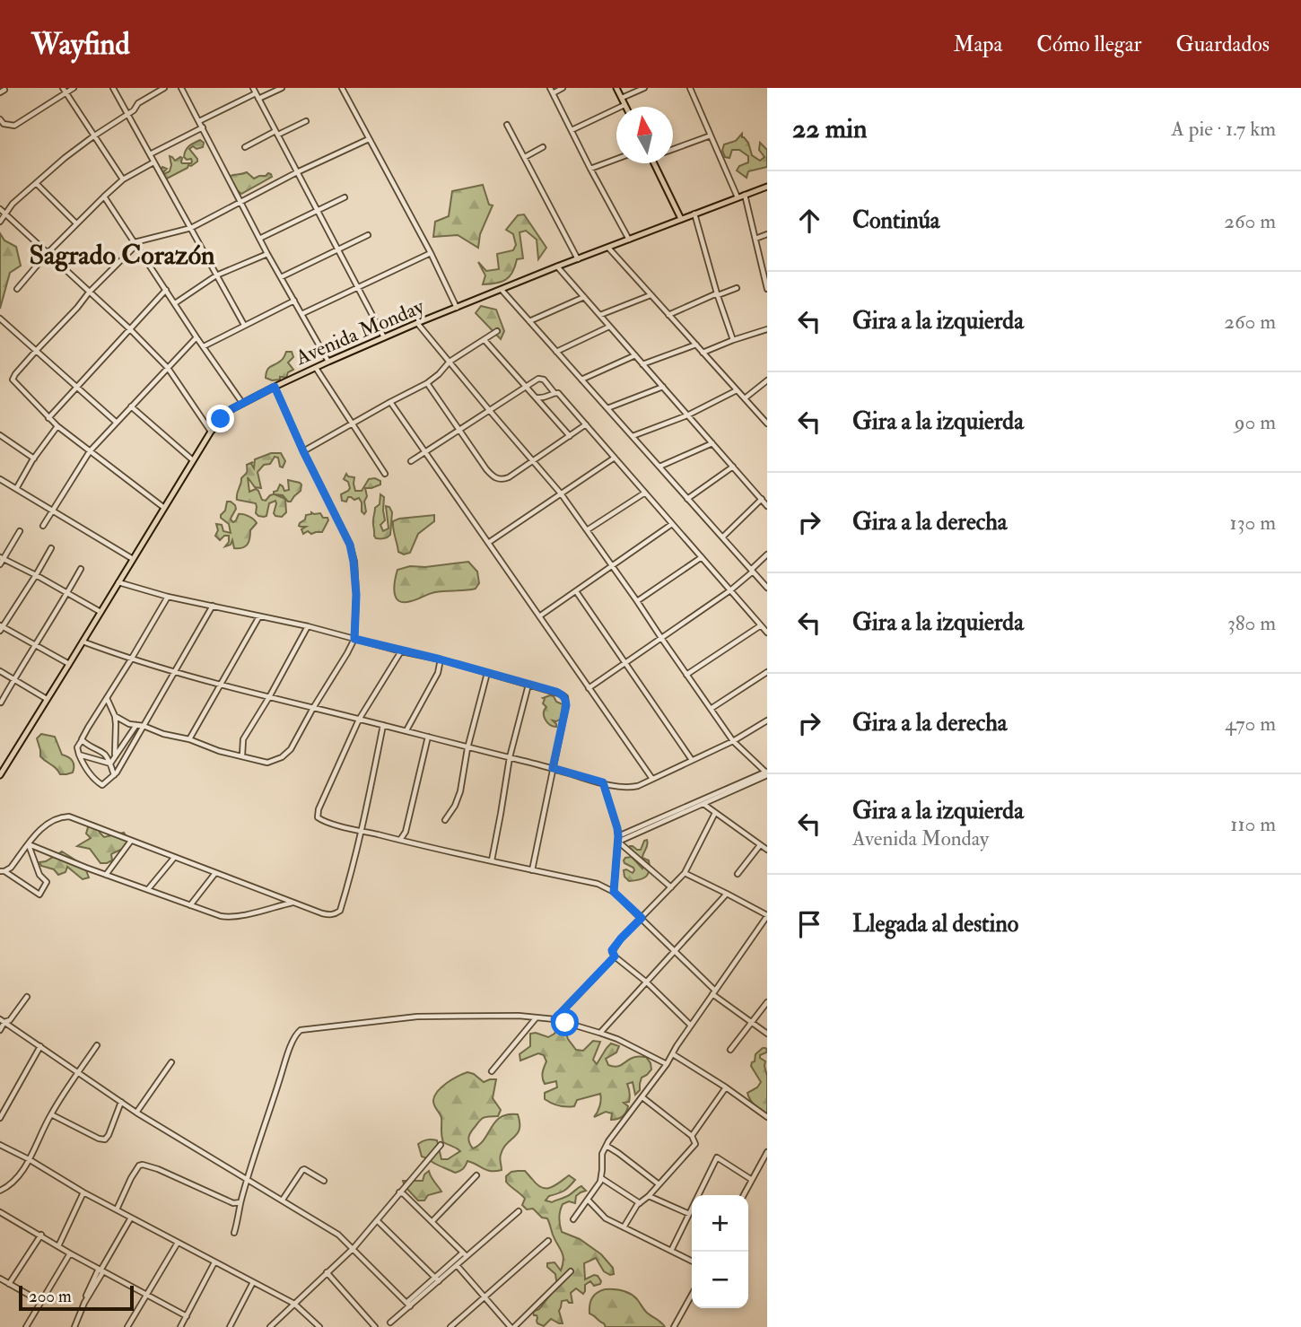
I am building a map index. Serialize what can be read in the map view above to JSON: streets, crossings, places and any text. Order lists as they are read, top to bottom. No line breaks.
{"streets":{"main road":["Avenida Monday"]},"districts":["Sagrado Corazón"],"scale_bar":"200 m","north":"top","page":{"header":"Wayfind","nav":["Mapa","Cómo llegar","Guardados"],"heading":["22 min","A pie · 1.7 km"],"list":[["Continúa","260 m"],["Gira a la izquierda","260 m"],["Gira a la izquierda","90 m"],["Gira a la derecha","130 m"],["Gira a la izquierda","380 m"],["Gira a la derecha","470 m"],["Gira a la izquierda","Avenida Monday","110 m"],"Llegada al destino"],"map_buttons":["+","−"],"scale":"200 m"}}
